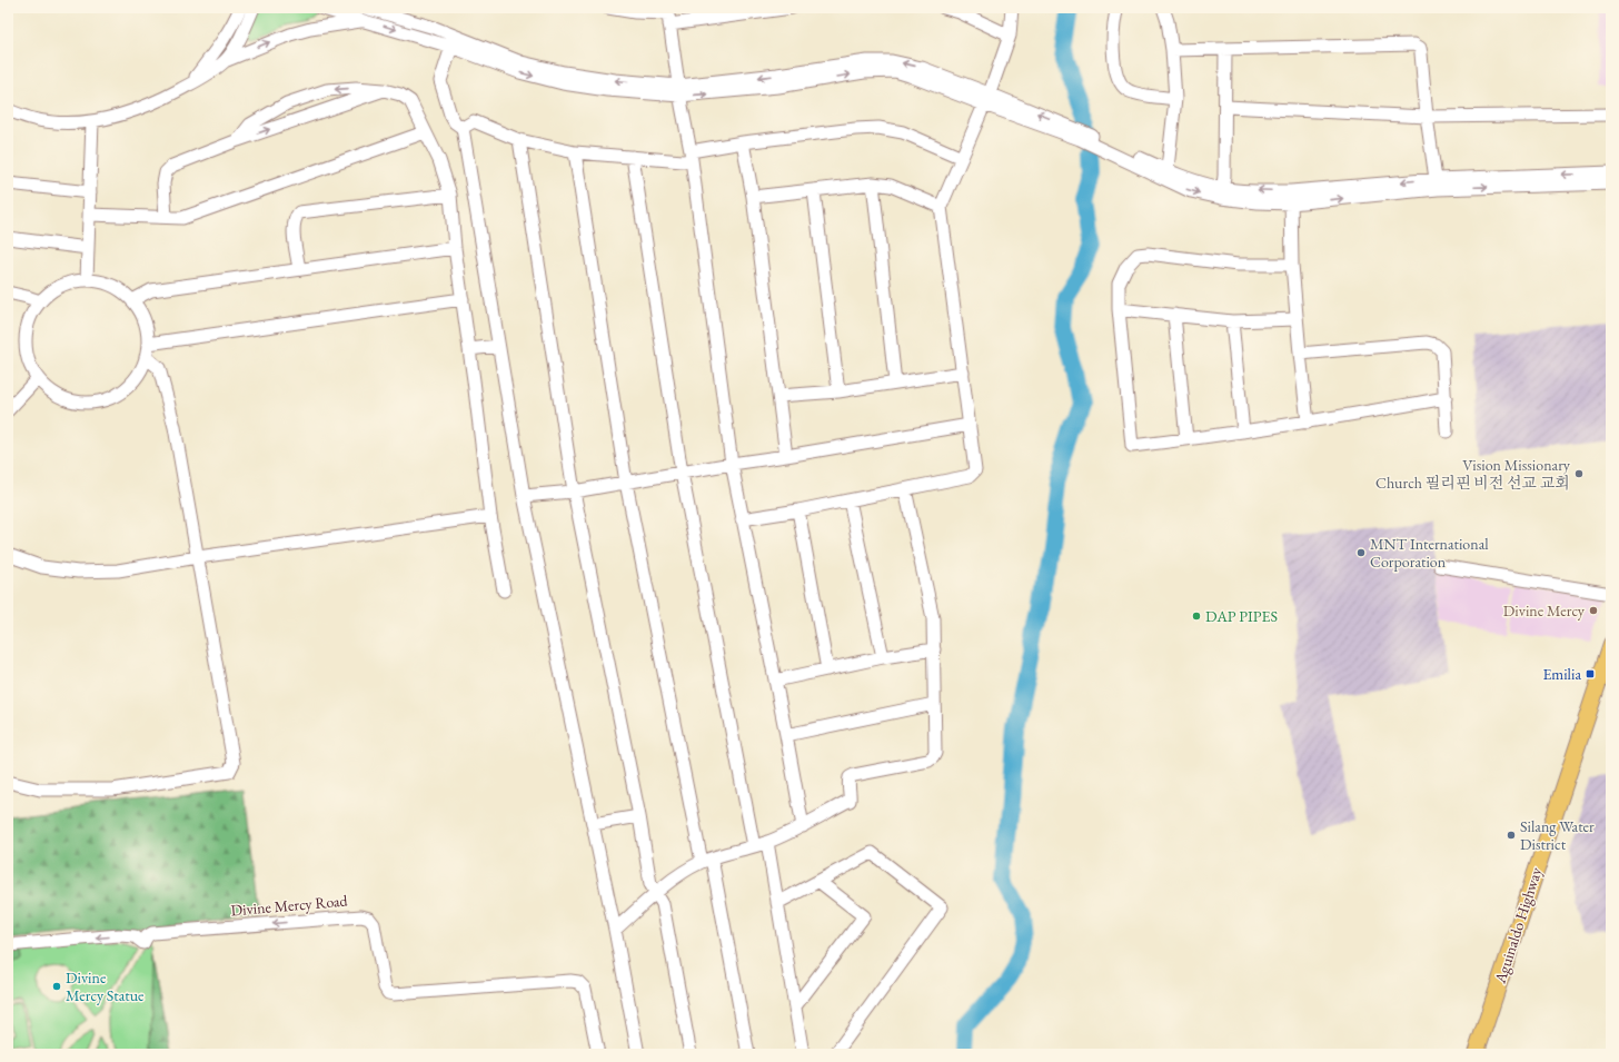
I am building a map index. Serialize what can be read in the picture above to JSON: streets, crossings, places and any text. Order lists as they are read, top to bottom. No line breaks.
{"streets":{"main road":["Aguinaldo Highway"],"street":["Divine Mercy Road"]},"one_way":["Divine Mercy Road"],"places":{"other":["Vision Missionary Church 필리핀 비전 선교 교회","MNT International Corporation","Divine Mercy","DAP PIPES","Silang Water District","Divine Mercy Statue"],"transit":["Emilia"]}}
